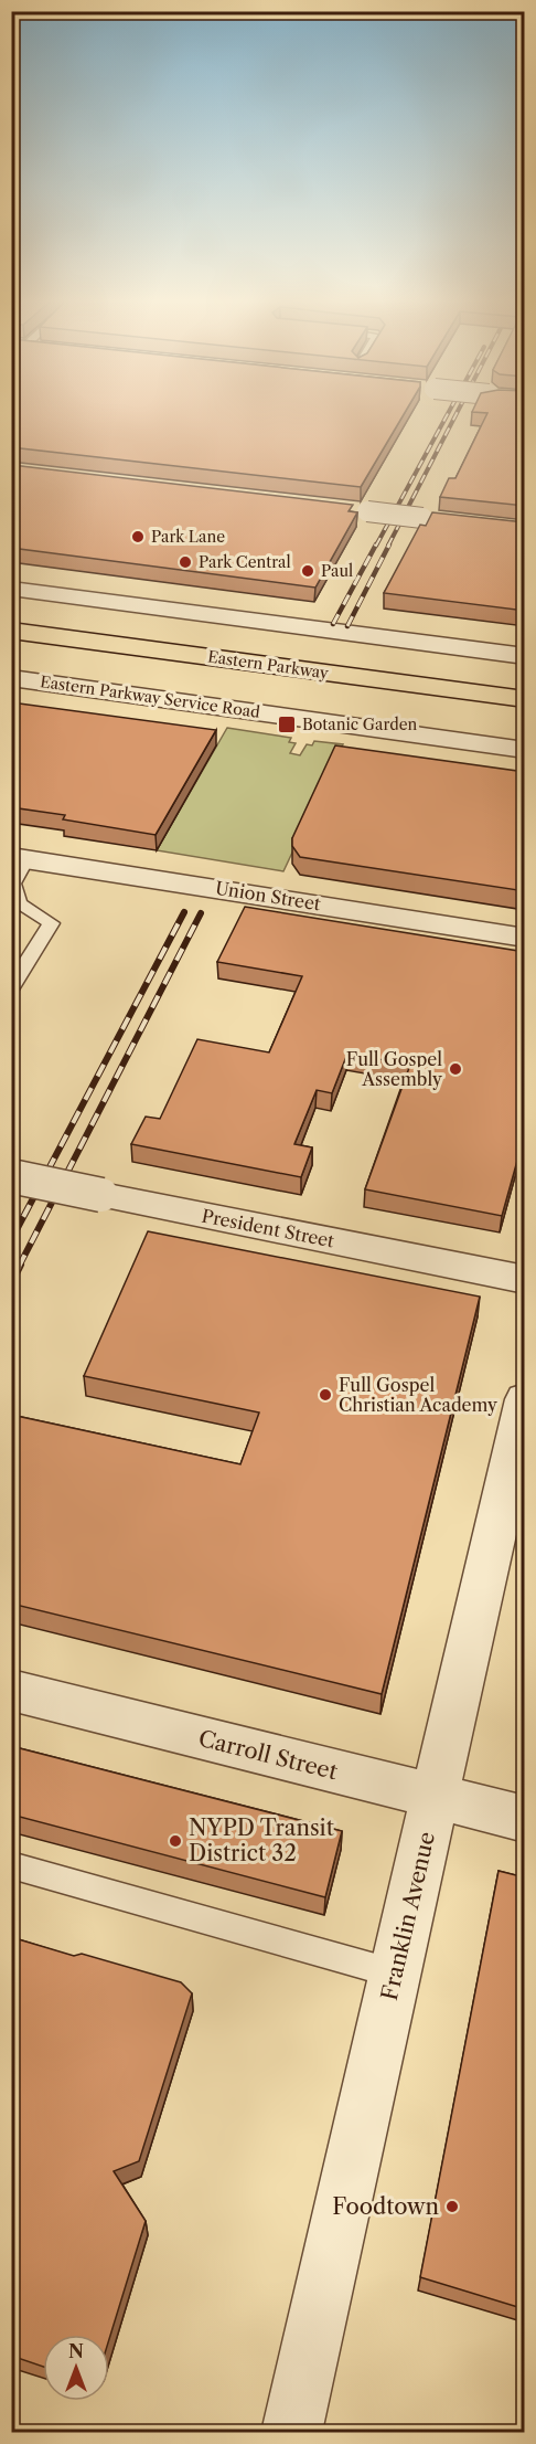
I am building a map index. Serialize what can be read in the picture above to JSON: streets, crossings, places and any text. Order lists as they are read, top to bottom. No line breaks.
{"streets":{"main road":["Eastern Parkway"],"street":["Eastern Parkway Service Road","Union Street","President Street","Carroll Street","Franklin Avenue"]},"crossings":[["Carroll Street","Franklin Avenue"]],"places":{"other":["Park Lane","Park Central","Paul","Full Gospel Assembly","Full Gospel Christian Academy","NYPD Transit District 32","Foodtown"],"transit":["Botanic Garden"]},"north":"top"}
